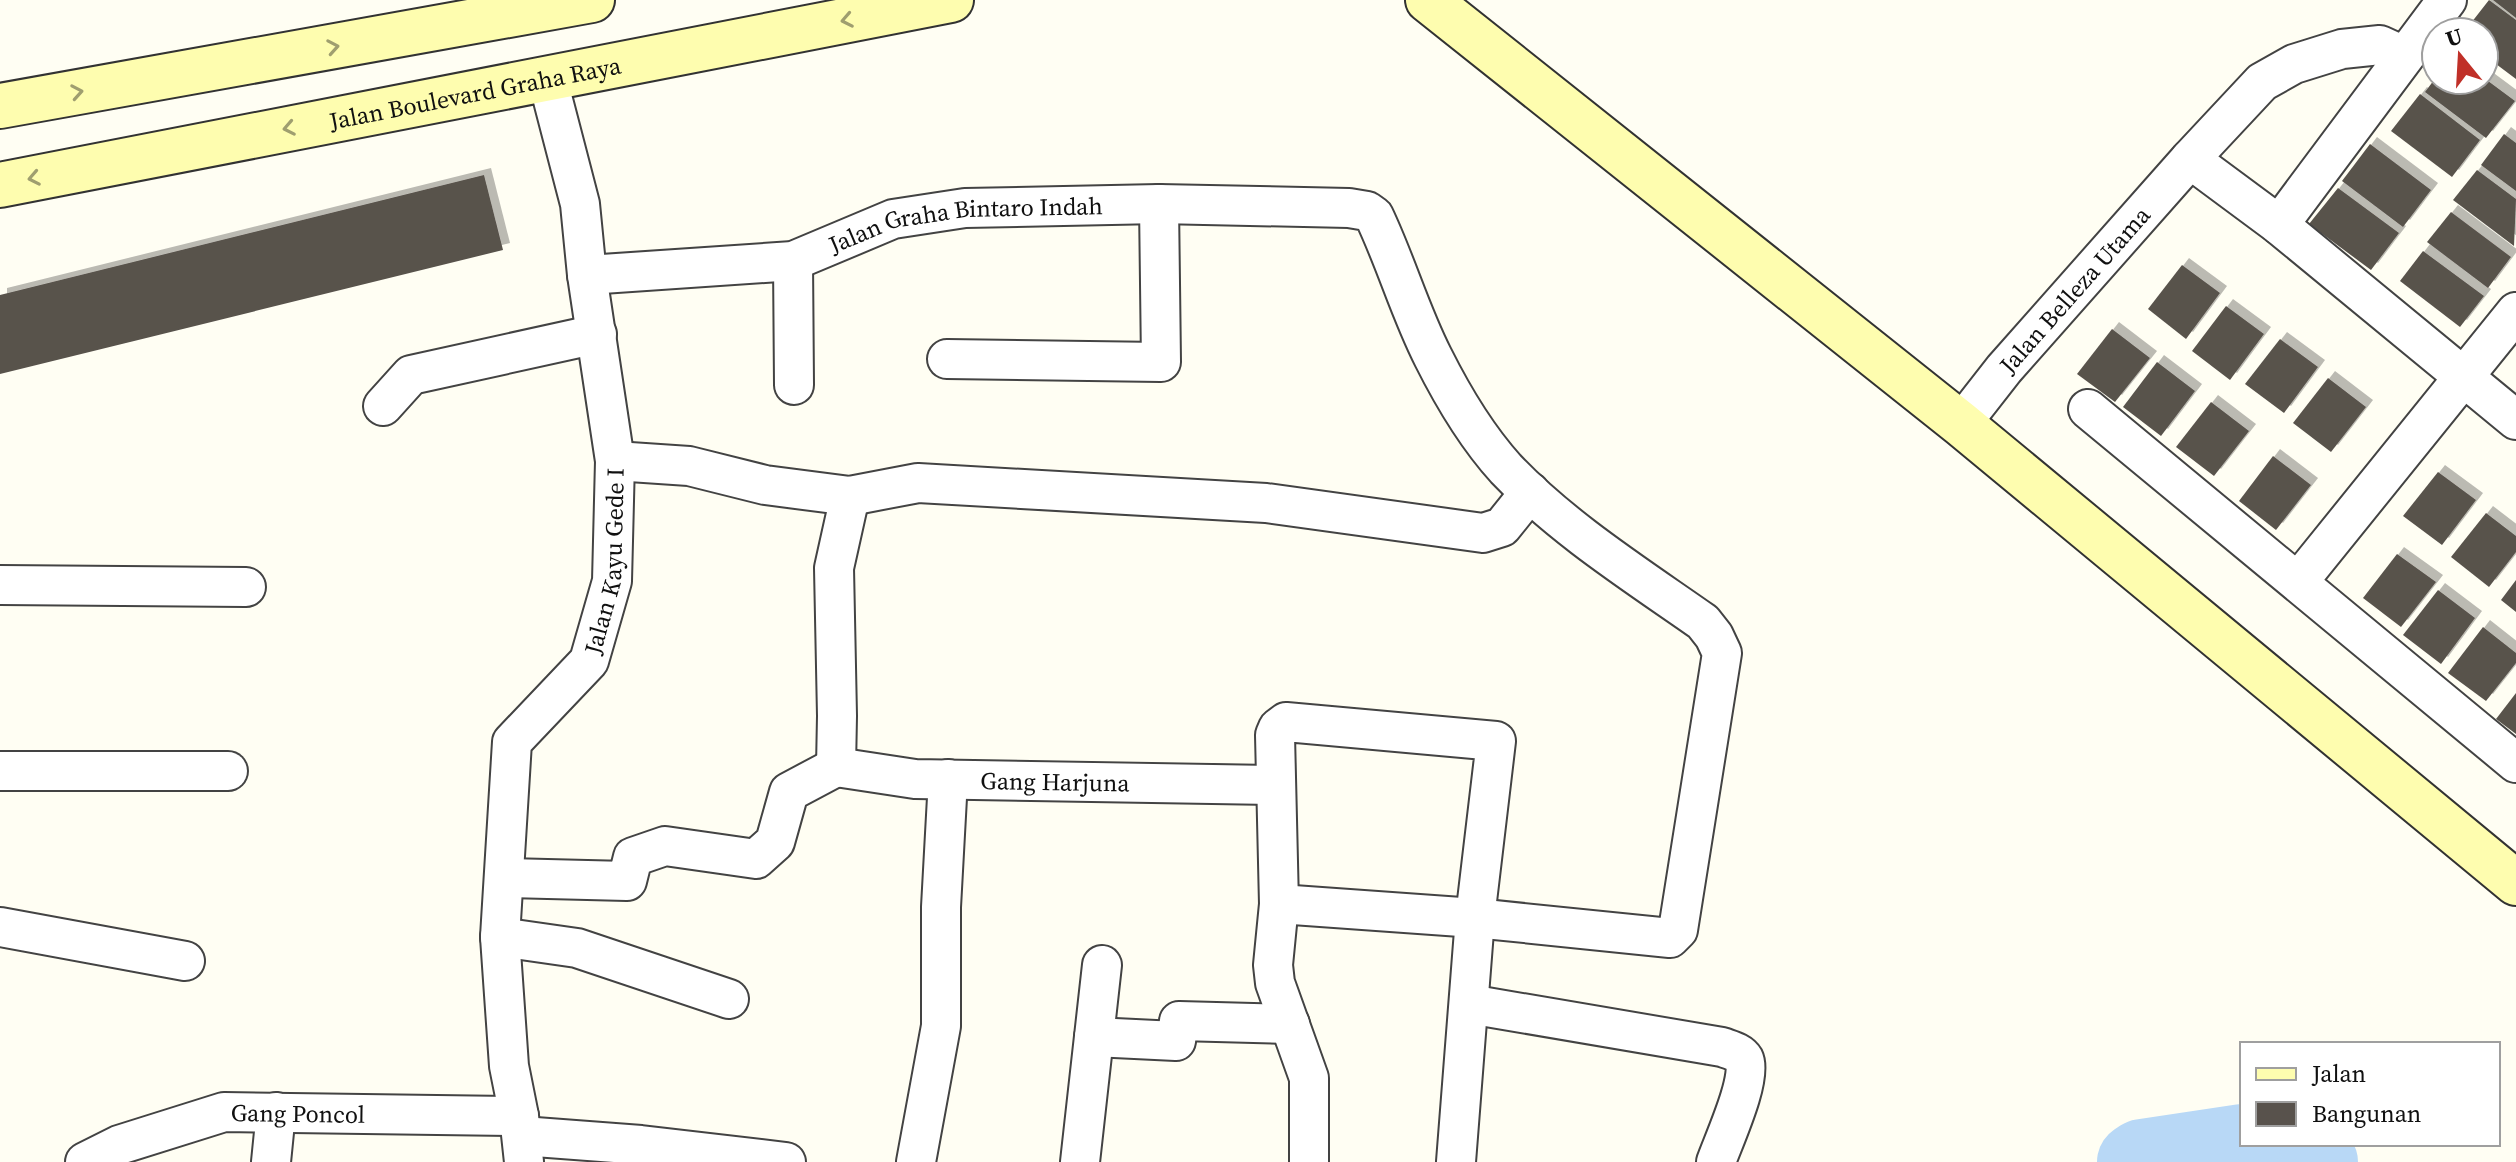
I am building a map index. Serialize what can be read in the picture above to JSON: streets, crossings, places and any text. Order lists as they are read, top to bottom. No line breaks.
{"streets":{"main road":["Jalan Boulevard Graha Raya"],"street":["Jalan Graha Bintaro Indah","Jalan Belleza Utama","Jalan Kayu Gede I","Gang Harjuna","Gang Poncol"]},"crossings":[["Jalan Boulevard Graha Raya","Jalan Kayu Gede I"],["Jalan Graha Bintaro Indah","Jalan Kayu Gede I"],["Jalan Kayu Gede I","Gang Poncol"]],"legend":["Jalan","Bangunan"],"north":"top"}
